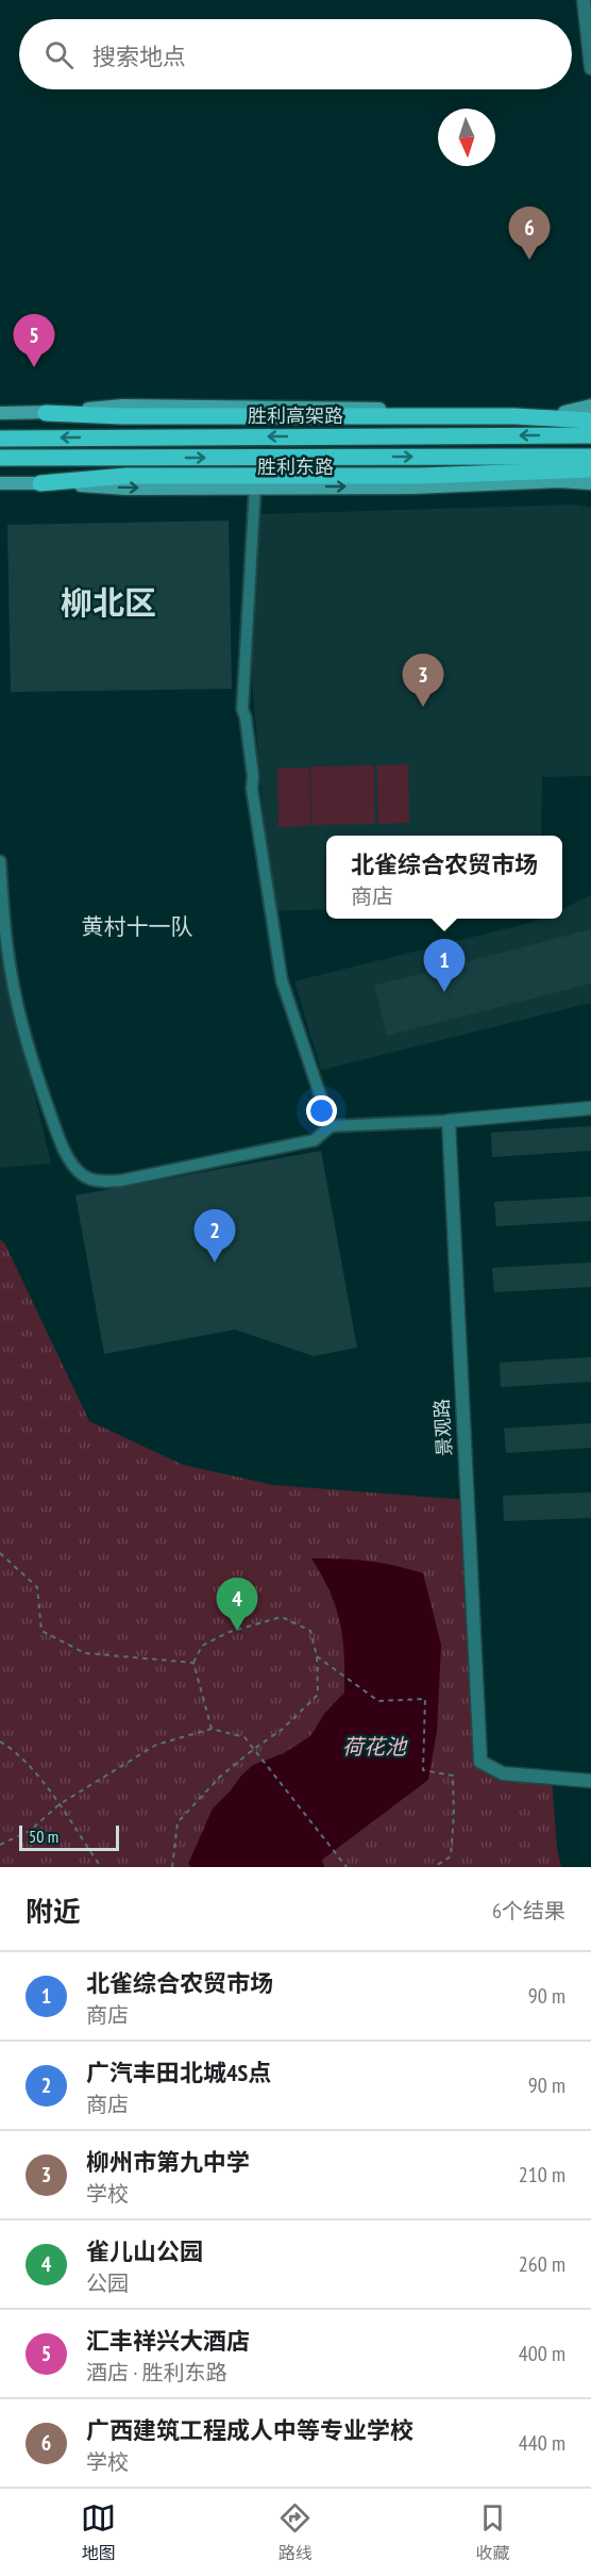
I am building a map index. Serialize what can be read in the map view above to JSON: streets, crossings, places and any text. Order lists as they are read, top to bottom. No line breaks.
{"streets":{"main road":["胜利高架路","胜利东路"],"street":["景观路"]},"districts":["柳北区","黄村十一队"],"water":["荷花池"],"scale_bar":"50 m","north":"bottom","page":{"search":"搜索地点","pins":["6","5","3","1","2","4"],"popup":["北雀综合农贸市场","商店"],"scale":"50 m","heading":["附近","6个结果"],"list":[{"mark":"1","name":"北雀综合农贸市场","note":"商店","value":"90 m"},{"mark":"2","name":"广汽丰田北城4S点","note":"商店","value":"90 m"},{"mark":"3","name":"柳州市第九中学","note":"学校","value":"210 m"},{"mark":"4","name":"雀儿山公园","note":"公园","value":"260 m"},{"mark":"5","name":"汇丰祥兴大酒店","note":"酒店 · 胜利东路","value":"400 m"},{"mark":"6","name":"广西建筑工程成人中等专业学校","note":"学校","value":"440 m"}],"nav":["地图","路线","收藏"]}}
